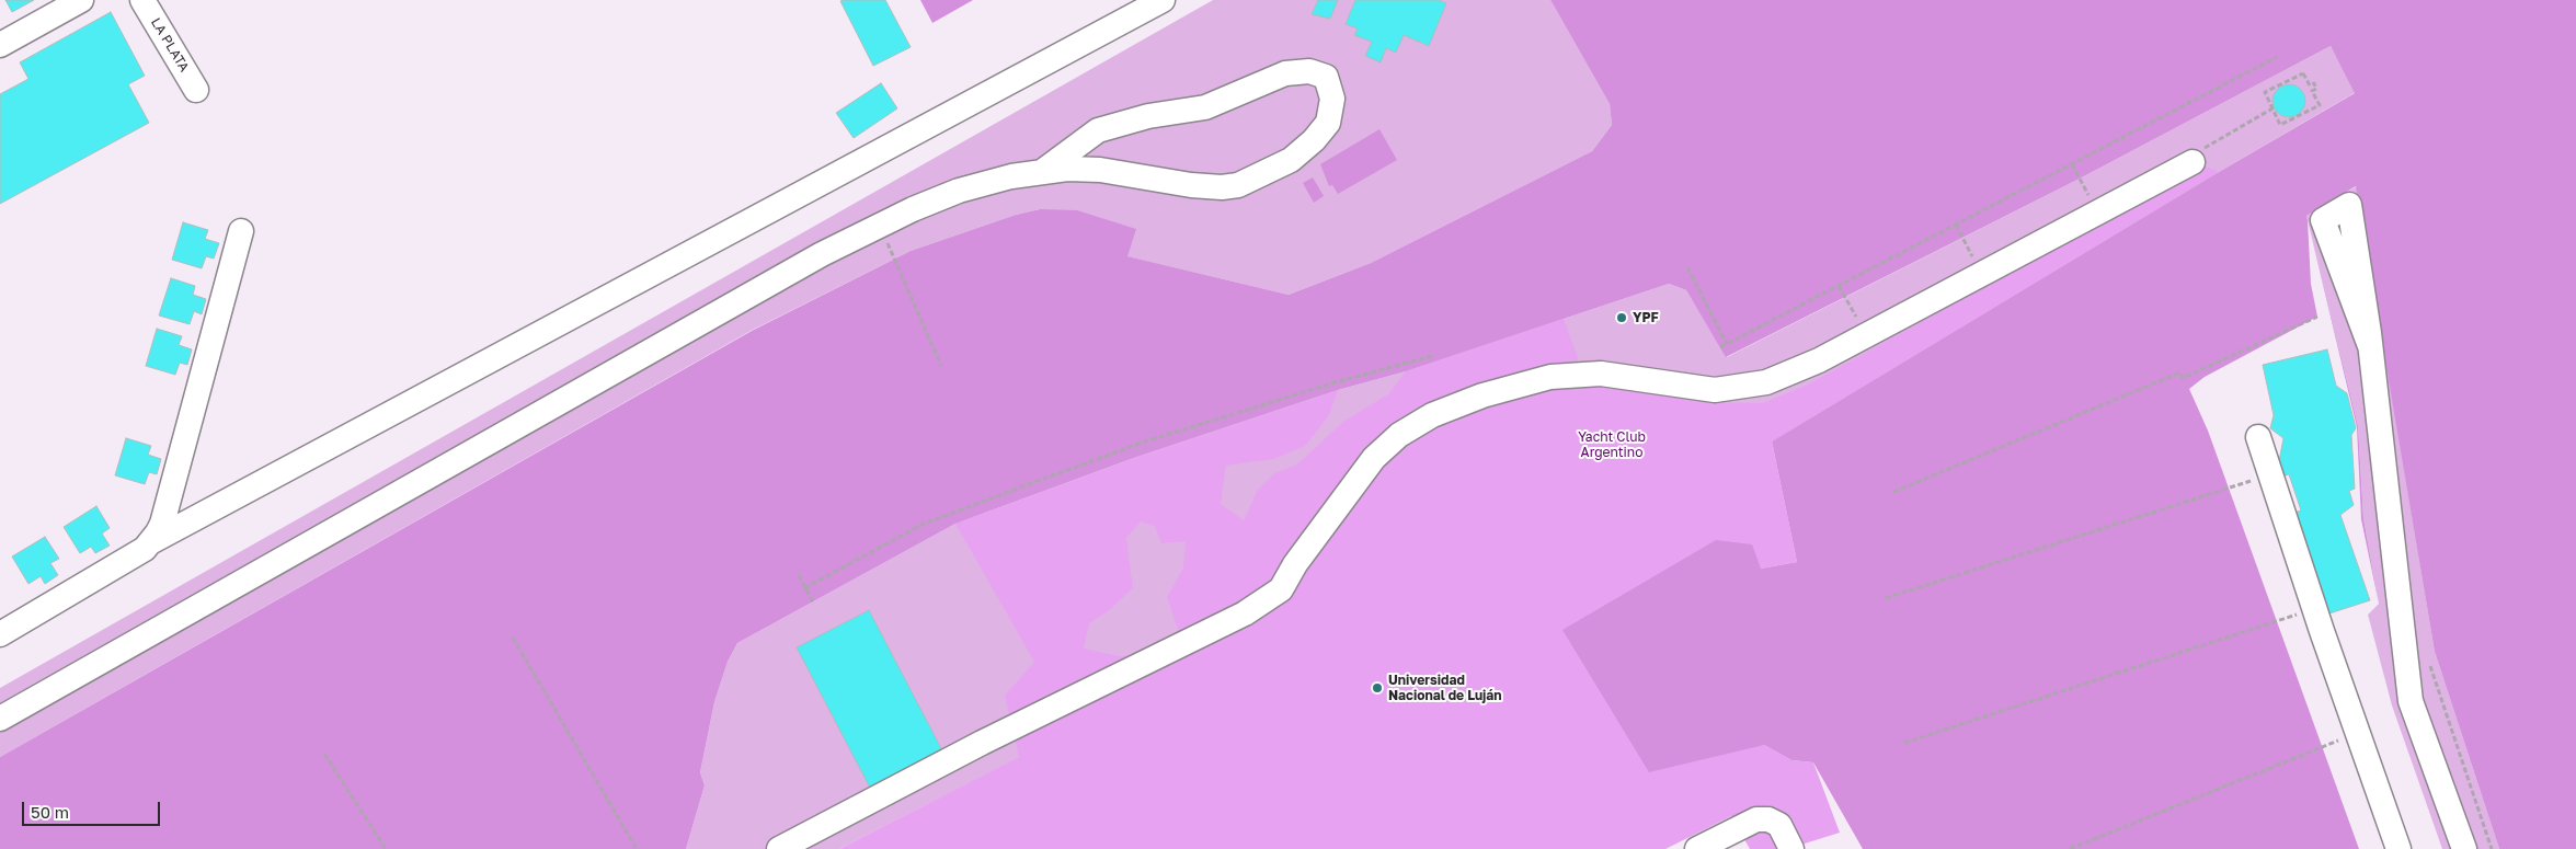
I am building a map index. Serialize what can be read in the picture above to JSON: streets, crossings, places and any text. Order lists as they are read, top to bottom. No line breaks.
{"streets":{"street":["LA PLATA"]},"parks":["Yacht Club Argentino"],"places":["YPF","Universidad Nacional de Luján"],"scale_bar":"50 m"}
